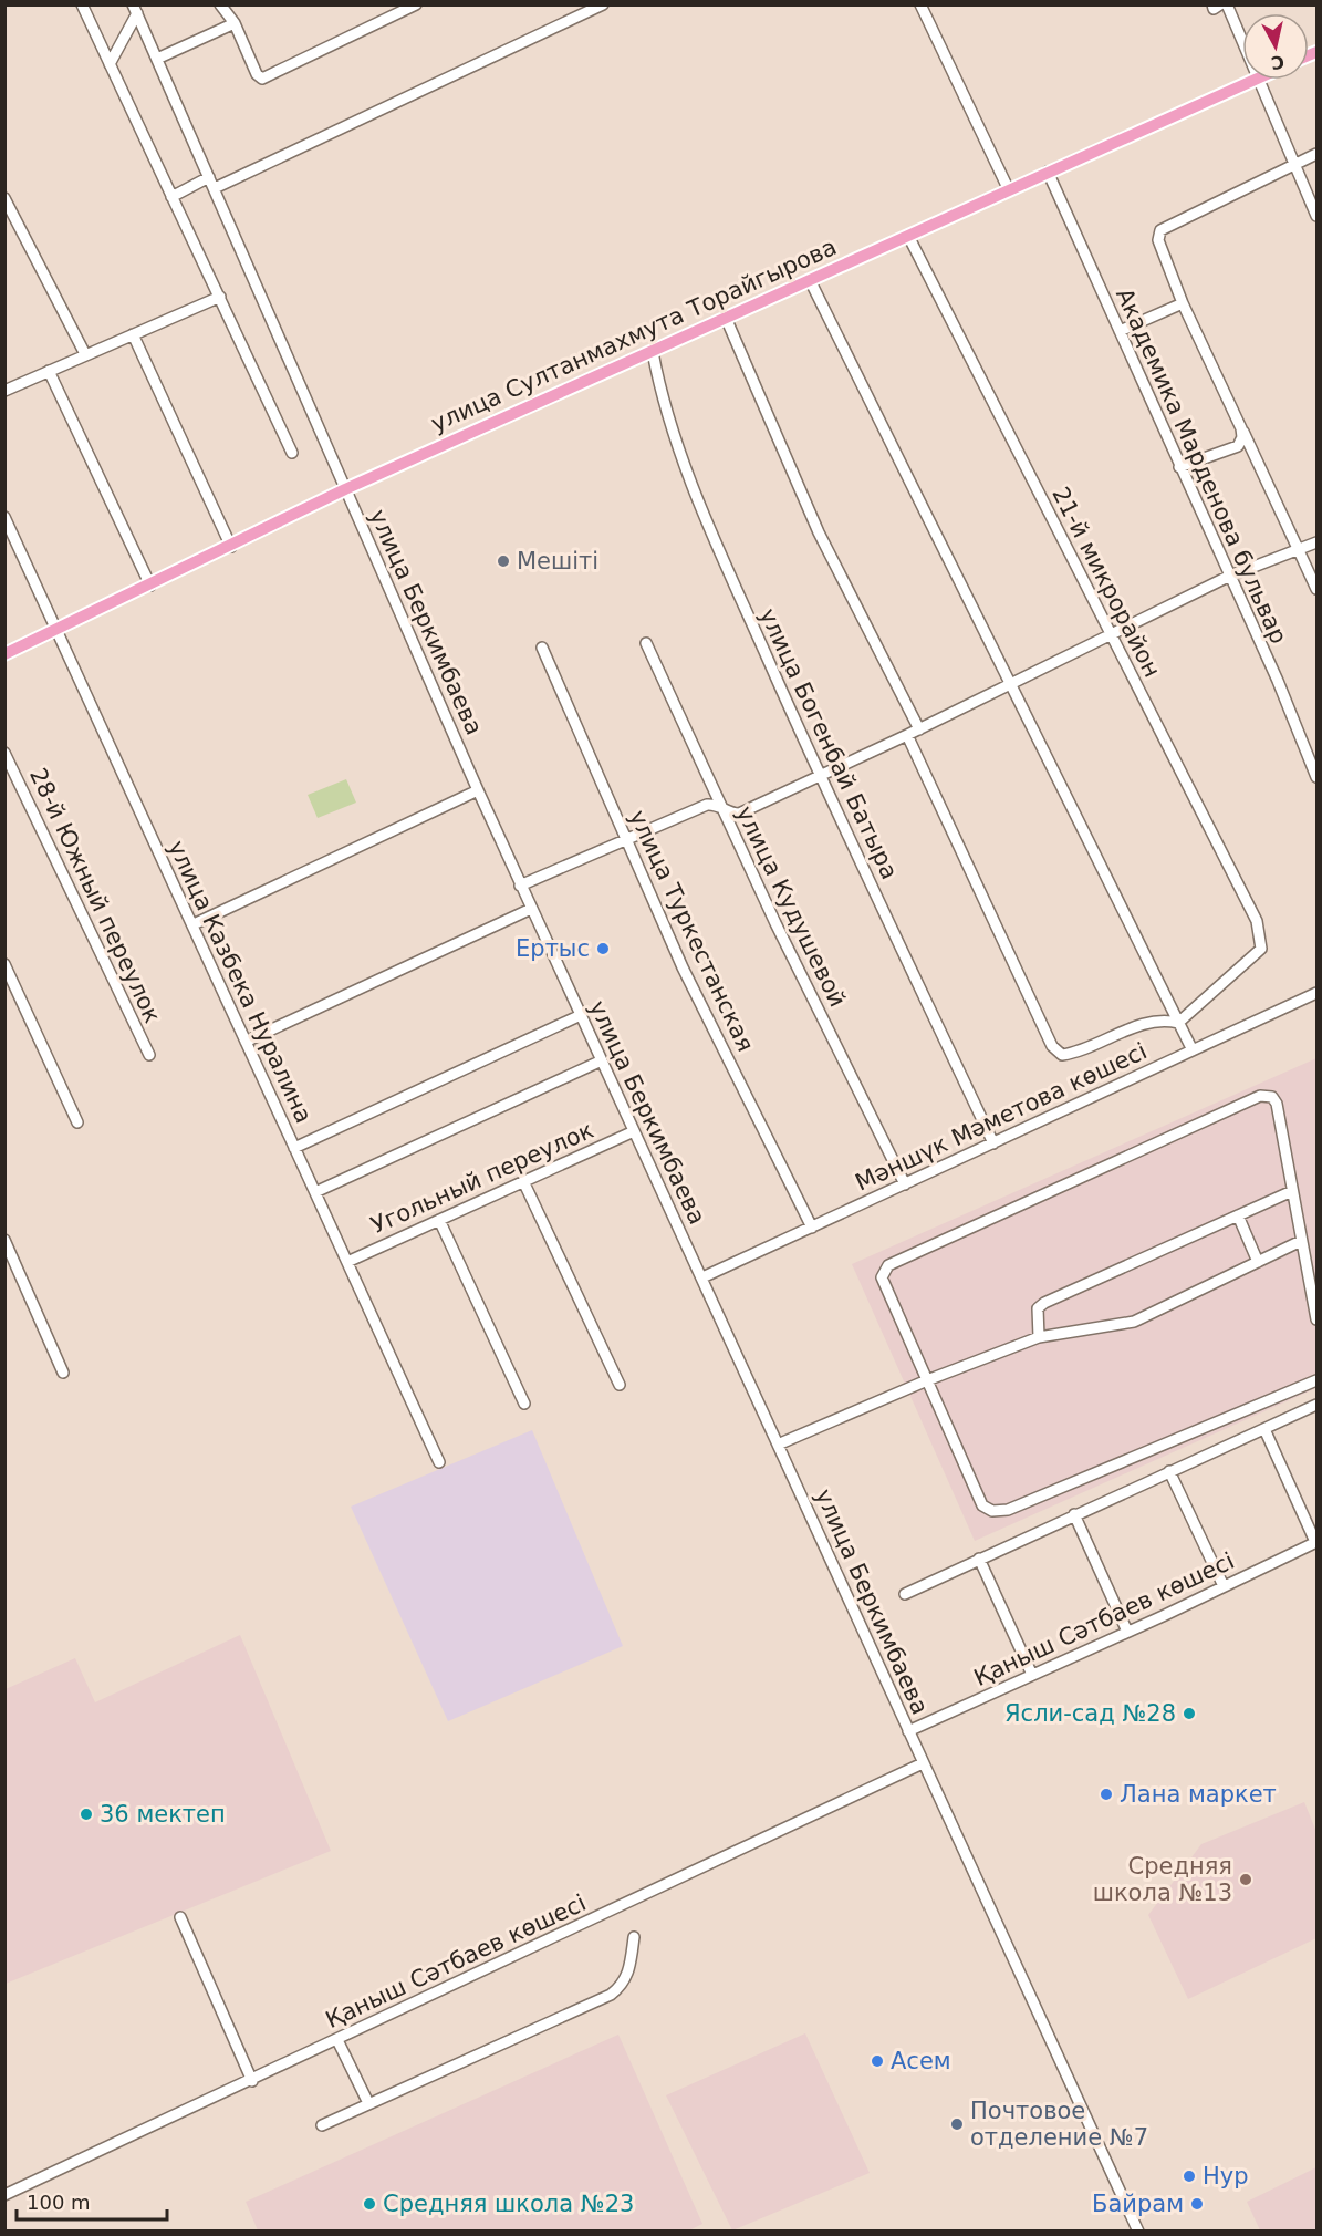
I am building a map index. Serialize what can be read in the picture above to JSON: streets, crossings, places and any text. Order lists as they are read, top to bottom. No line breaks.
{"streets":{"main road":["улица Султанмахмута Торайгырова"],"street":["Академика Марденова бульвар","21-й микрорайон","улица Беркимбаева","улица Богенбай Батыра","28-й Южный переулок","улица Кудушевой","улица Туркестанская","улица Казбека Нуралина","Мәншүк Мәметова көшесі","Угольный переулок","Қаныш Сәтбаев көшесі"]},"crossings":[["улица Султанмахмута Торайгырова","Академика Марденова бульвар"],["улица Султанмахмута Торайгырова","21-й микрорайон"],["улица Султанмахмута Торайгырова","улица Беркимбаева"],["улица Султанмахмута Торайгырова","улица Богенбай Батыра"],["улица Султанмахмута Торайгырова","улица Казбека Нуралина"],["улица Беркимбаева","Мәншүк Мәметова көшесі"],["улица Беркимбаева","Угольный переулок"],["улица Беркимбаева","Қаныш Сәтбаев көшесі"],["улица Богенбай Батыра","Мәншүк Мәметова көшесі"],["улица Кудушевой","Мәншүк Мәметова көшесі"],["улица Туркестанская","Мәншүк Мәметова көшесі"],["улица Казбека Нуралина","Угольный переулок"]],"places":["Мешіті","Ертыс","Ясли-сад №28","Лана маркет","36 мектеп","Средняя школа №13","Асем","Почтовое отделение №7","Нур","Средняя школа №23","Байрам"],"scale_bar":"100 m","north":"bottom"}
